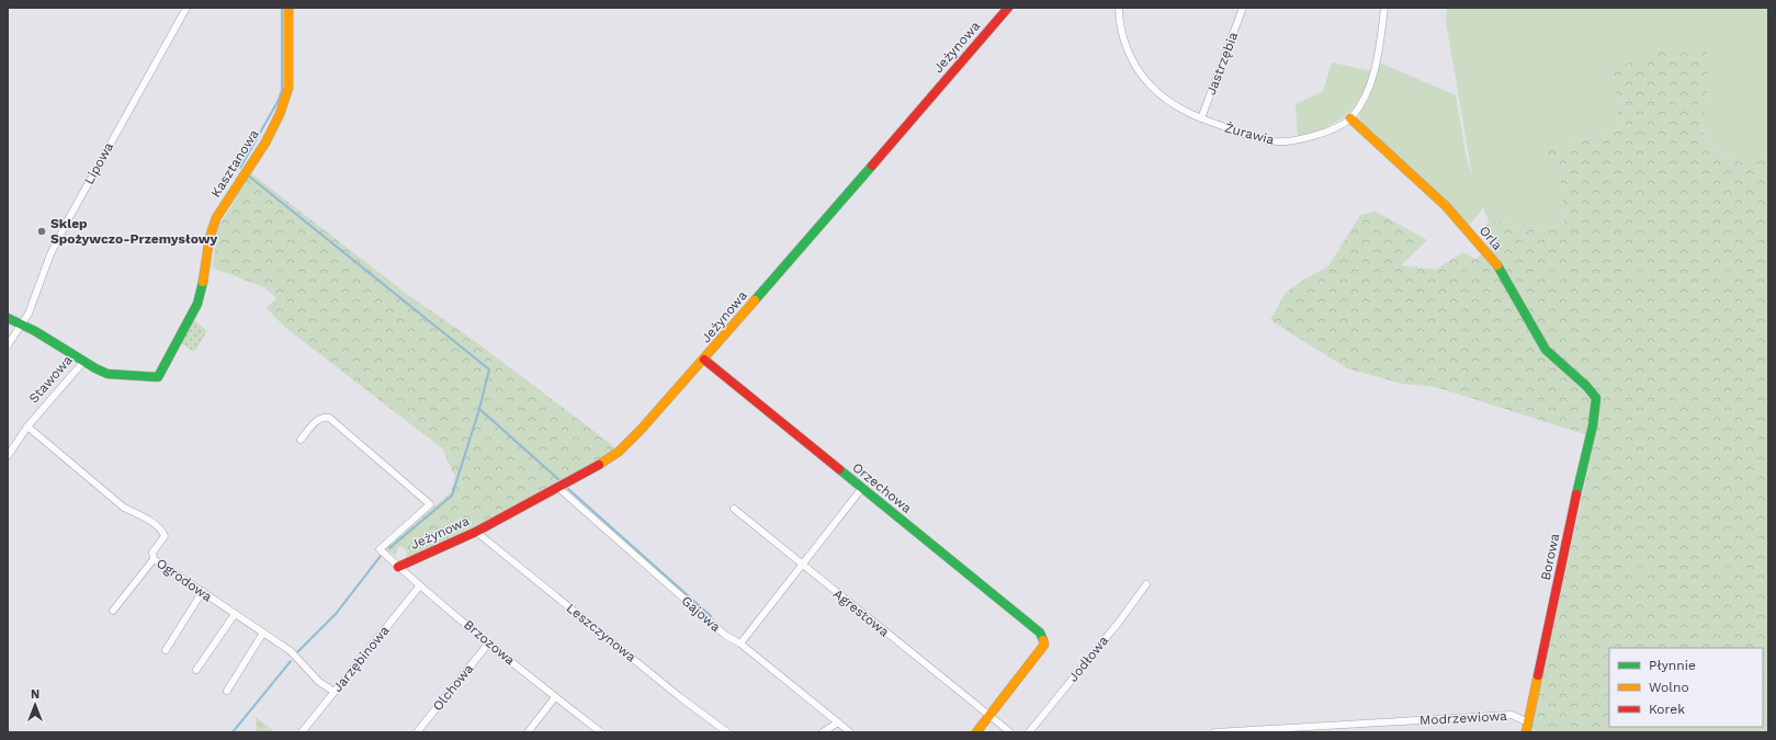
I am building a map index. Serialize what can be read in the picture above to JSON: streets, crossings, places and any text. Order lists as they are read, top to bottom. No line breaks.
{"streets":{"street":["Jeżynowa","Jastrzębia","Żurawia","Lipowa","Kasztanowa","Orla","Stawowa","Orzechowa","Borowa","Ogrodowa","Agrestowa","Gajowa","Leszczynowa","Brzozowa","Jarzębinowa","Jodłowa","Olchowa","Modrzewiowa"]},"crossings":[["Jeżynowa","Orzechowa"],["Jeżynowa","Gajowa"],["Jeżynowa","Leszczynowa"],["Jeżynowa","Brzozowa"],["Jastrzębia","Żurawia"],["Żurawia","Orla"],["Kasztanowa","Stawowa"],["Orla","Borowa"],["Stawowa","Ogrodowa"],["Orzechowa","Agrestowa"],["Borowa","Modrzewiowa"],["Ogrodowa","Jarzębinowa"],["Brzozowa","Jarzębinowa"],["Brzozowa","Olchowa"]],"places":["Sklep Spożywczo-Przemysłowy"],"legend":["Płynnie","Wolno","Korek"],"north":"top"}
